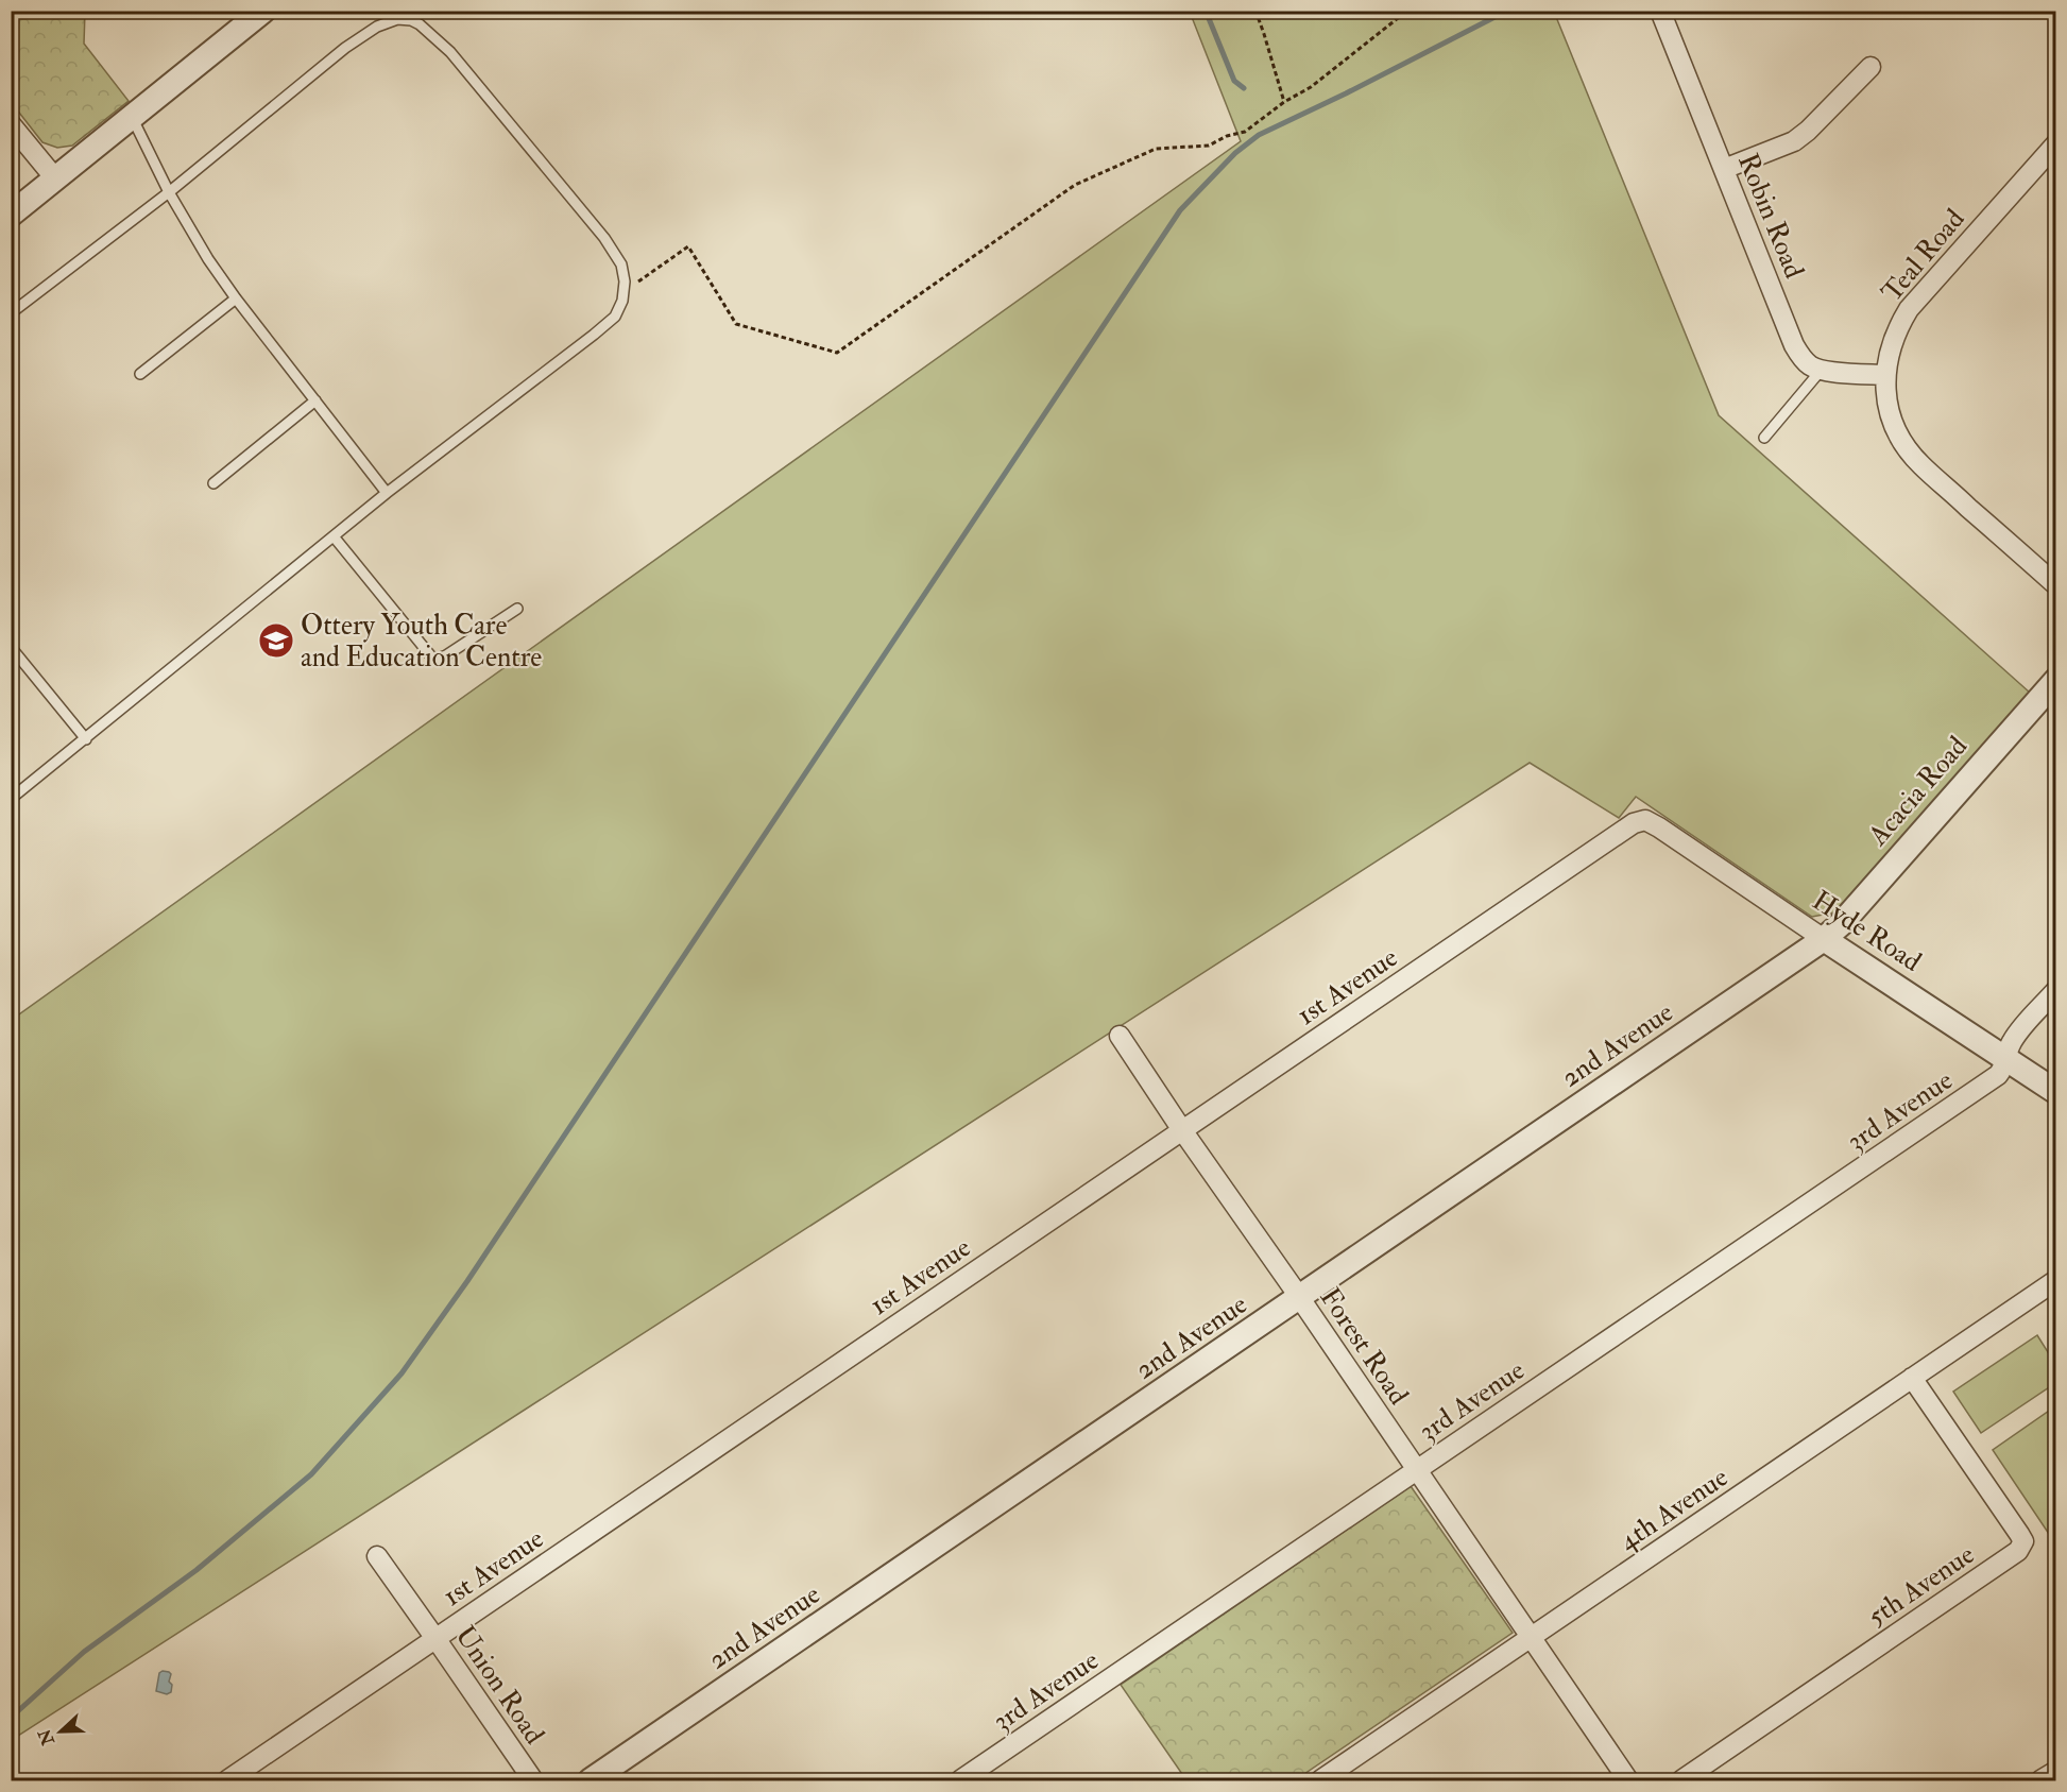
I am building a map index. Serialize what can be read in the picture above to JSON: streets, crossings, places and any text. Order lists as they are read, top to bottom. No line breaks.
{"streets":{"street":["Robin Road","Teal Road","Acacia Road","Hyde Road","1st Avenue","2nd Avenue","3rd Avenue","Forest Road","4th Avenue","5th Avenue","Union Road"]},"crossings":[["Acacia Road","Hyde Road"],["Acacia Road","2nd Avenue"],["Hyde Road","1st Avenue"],["Hyde Road","2nd Avenue"],["Hyde Road","3rd Avenue"],["1st Avenue","Forest Road"],["1st Avenue","Union Road"],["2nd Avenue","Forest Road"],["3rd Avenue","Forest Road"],["Forest Road","4th Avenue"],["4th Avenue","5th Avenue"]],"places":{"school or university":["Ottery Youth Care and Education Centre"]},"north":"left"}
